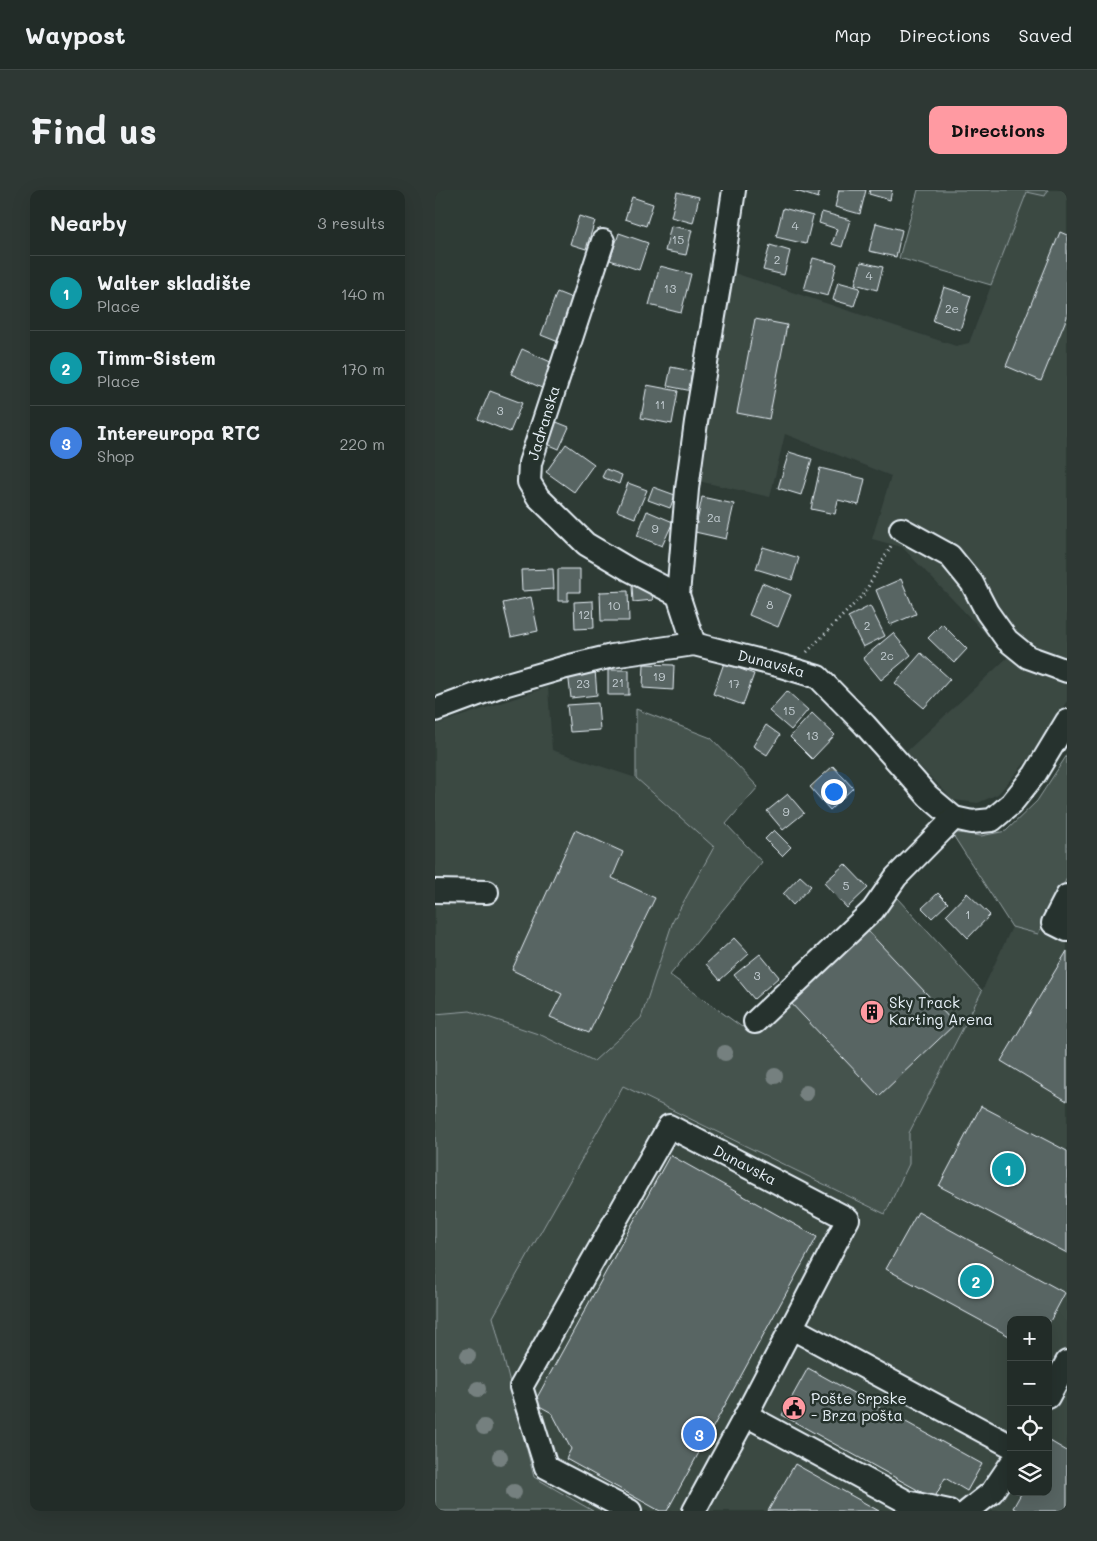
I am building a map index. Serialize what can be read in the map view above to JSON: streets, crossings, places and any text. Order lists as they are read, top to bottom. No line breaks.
{"streets":{"street":["Jadranska","Dunavska"]},"places":{"building":["Sky Track Karting Arena"],"public building":["Pošte Srpske - Brza pošta"]},"house_numbers":["4","15","2","4","13","2e","11","3","2a","9","8","10","12","2","2c","19","21","23","17","15","13","9","5","1","3"],"page":{"header":"Waypost","nav":["Map","Directions","Saved"],"buttons":"Directions","title":"Find us","heading":["Nearby","3 results"],"list":[{"mark":"1","name":"Walter skladište","note":"Place","value":"140 m"},{"mark":"2","name":"Timm-Sistem","note":"Place","value":"170 m"},{"mark":"3","name":"Intereuropa RTC","note":"Shop","value":"220 m"}],"pins":["1","2","3"],"map_buttons":["+","−"]}}
